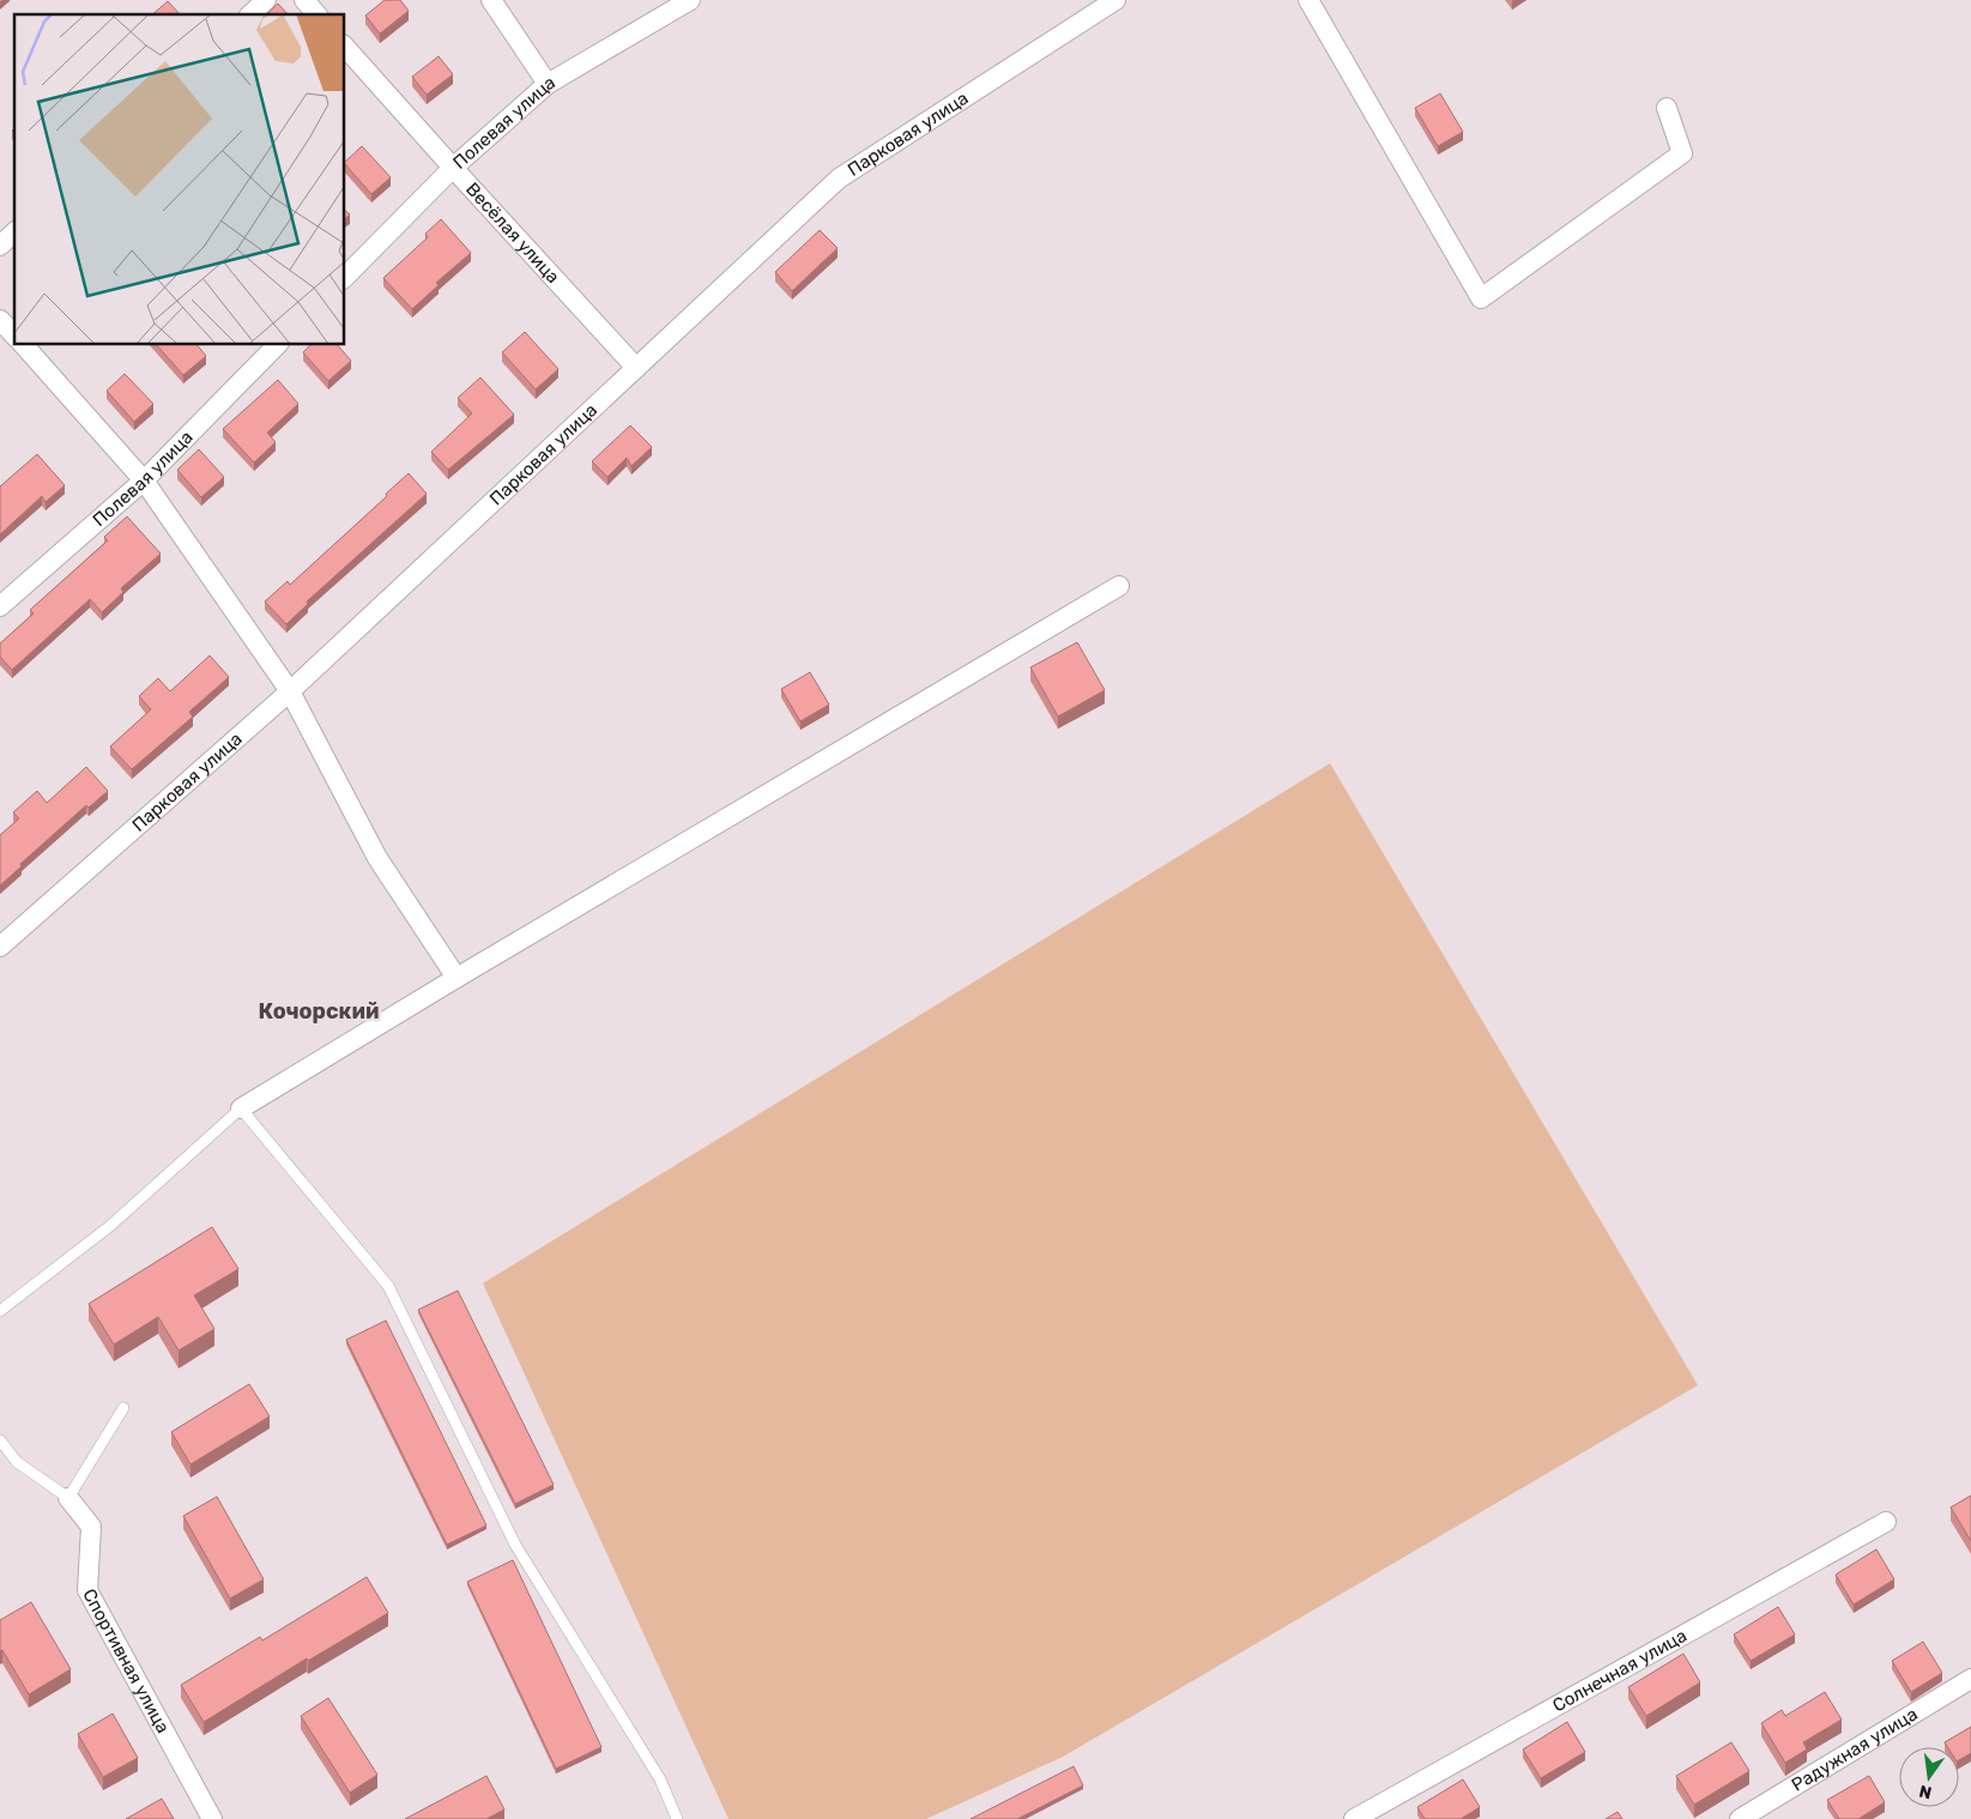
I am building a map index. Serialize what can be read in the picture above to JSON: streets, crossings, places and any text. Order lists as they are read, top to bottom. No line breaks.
{"streets":{"street":["Полевая улица","Парковая улица","Весёлая улица","Спортивная улица","Солнечная улица","Радужная улица"]},"crossings":[["Полевая улица","Весёлая улица"],["Парковая улица","Весёлая улица"]],"districts":["Кочорский"],"north":"bottom"}
